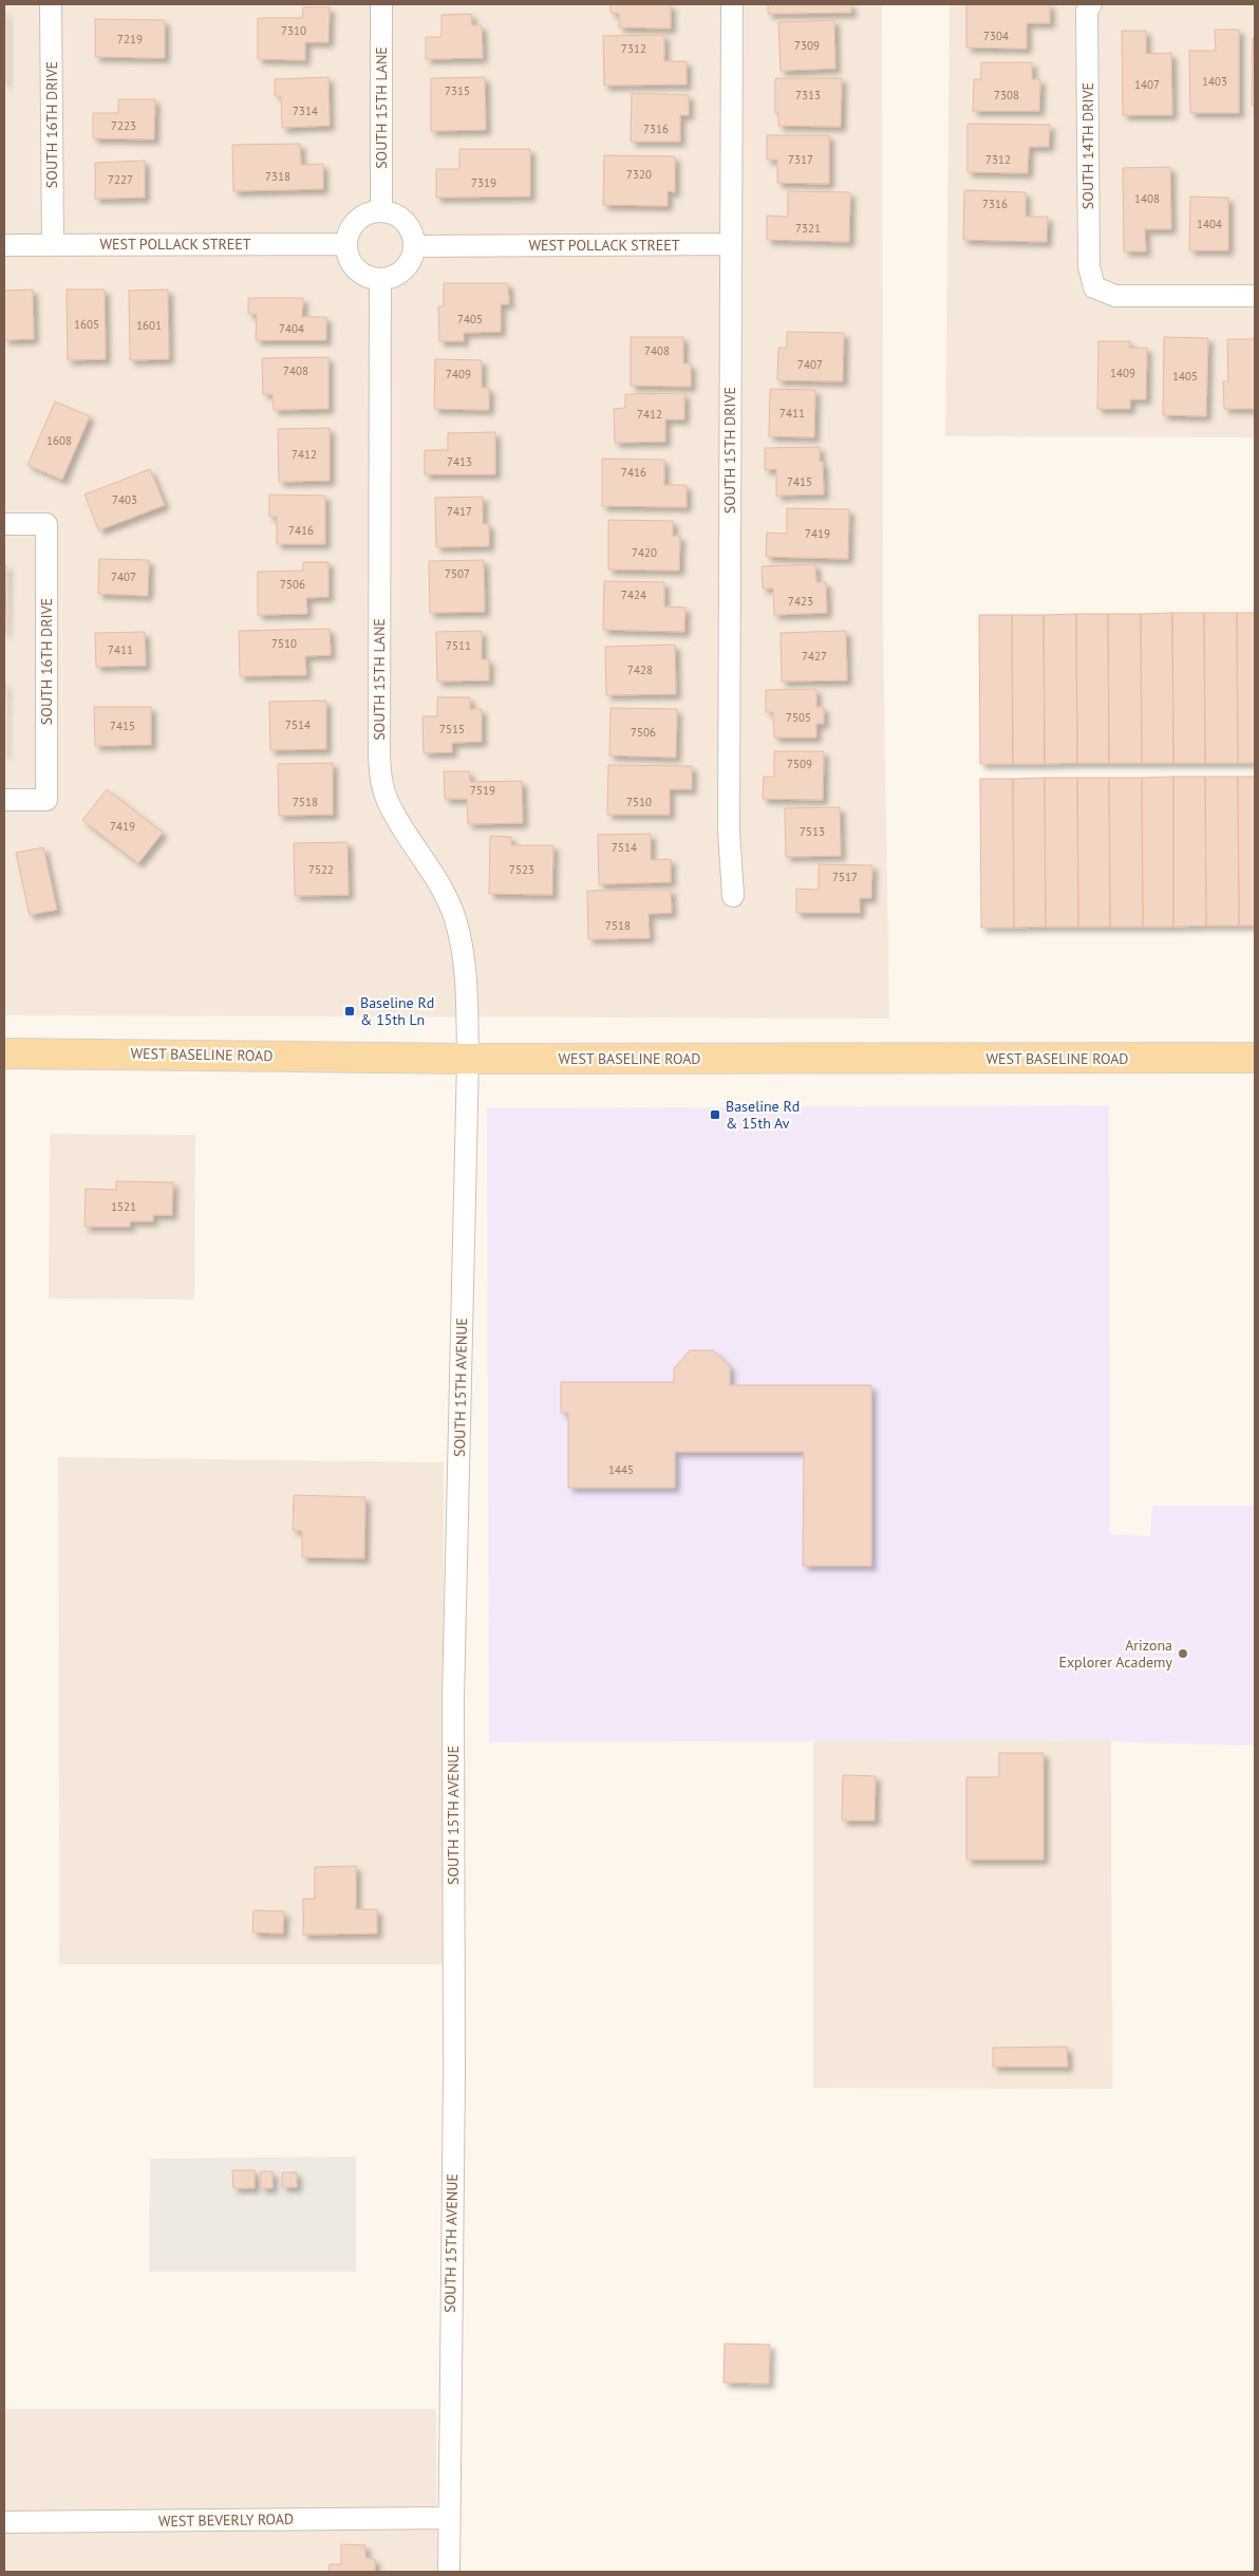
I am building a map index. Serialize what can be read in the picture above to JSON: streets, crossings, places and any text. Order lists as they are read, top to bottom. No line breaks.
{"streets":{"main road":["WEST BASELINE ROAD"],"street":["SOUTH 15TH LANE","SOUTH 16TH DRIVE","SOUTH 14TH DRIVE","WEST POLLACK STREET","SOUTH 15TH DRIVE","SOUTH 15TH AVENUE","WEST BEVERLY ROAD"]},"crossings":[["SOUTH 15TH LANE","WEST POLLACK STREET"],["SOUTH 15TH LANE","WEST BASELINE ROAD"],["SOUTH 15TH LANE","SOUTH 15TH AVENUE"],["SOUTH 16TH DRIVE","WEST POLLACK STREET"],["WEST POLLACK STREET","SOUTH 15TH DRIVE"],["WEST BASELINE ROAD","SOUTH 15TH AVENUE"],["SOUTH 15TH AVENUE","WEST BEVERLY ROAD"]],"places":{"transit":["Baseline Rd & 15th Ln","Baseline Rd & 15th Av"],"other":["Arizona Explorer Academy"]},"house_numbers":["7310","7304","7219","7309","7312","1403","1407","7315","7313","7308","7314","7223","7316","7317","7312","7320","7318","7227","7319","1408","7316","1404","7321","7405","1605","1601","7404","7408","7407","7408","1409","7409","1405","7411","7412","1608","7412","7413","7416","7415","7403","7417","7416","7419","7420","7507","7407","7506","7424","7423","7510","7511","7411","7427","7428","7505","7514","7415","7515","7506","7509","7519","7518","7510","7419","7513","7514","7522","7523","7517","7518","1521","1445"]}
